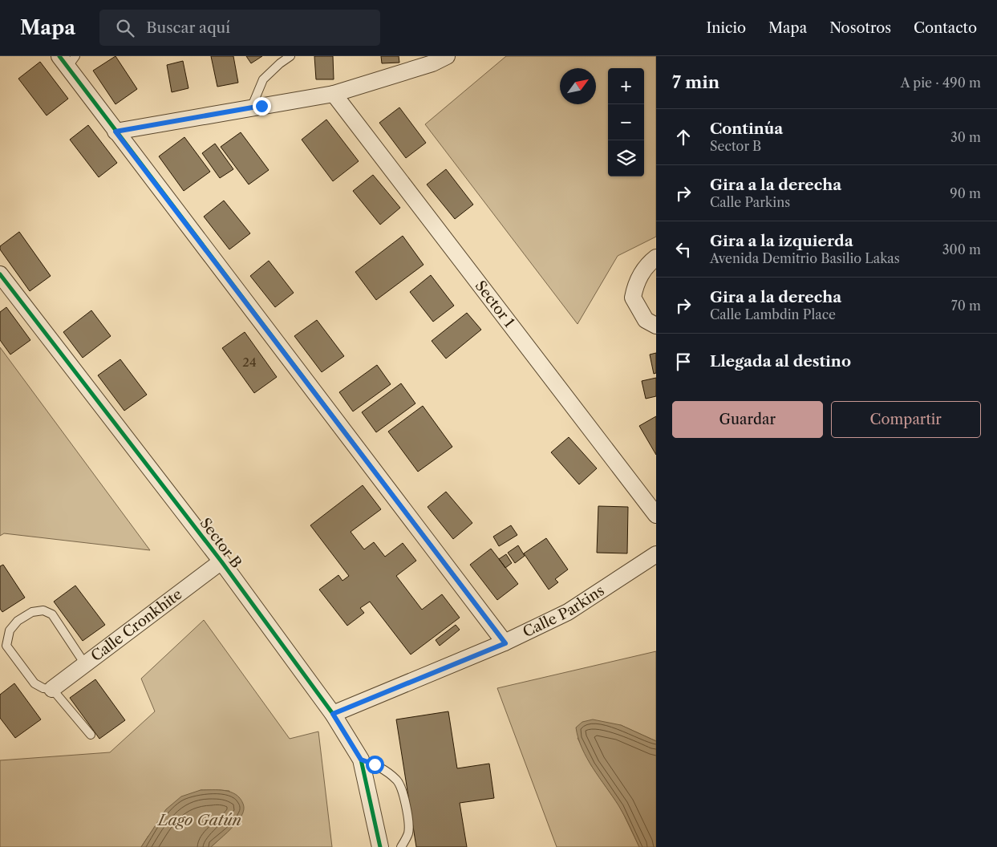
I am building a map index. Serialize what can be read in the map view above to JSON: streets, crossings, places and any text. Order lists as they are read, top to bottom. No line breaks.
{"streets":{"street":["Sector 1","Sector B","Calle Parkins","Calle Cronkhite"]},"crossings":[["Sector B","Calle Parkins"],["Sector B","Calle Cronkhite"]],"water":["Lago Gatún"],"house_numbers":["24"],"north":"top right","page":{"header":"Mapa","search":"Buscar aquí","nav":["Inicio","Mapa","Nosotros","Contacto"],"heading":["7 min","A pie · 490 m"],"map_buttons":["+","−"],"list":[["Continúa","Sector B","30 m"],["Gira a la derecha","Calle Parkins","90 m"],["Gira a la izquierda","Avenida Demitrio Basilio Lakas","300 m"],["Gira a la derecha","Calle Lambdin Place","70 m"],"Llegada al destino"],"buttons":["Guardar","Compartir"]}}
